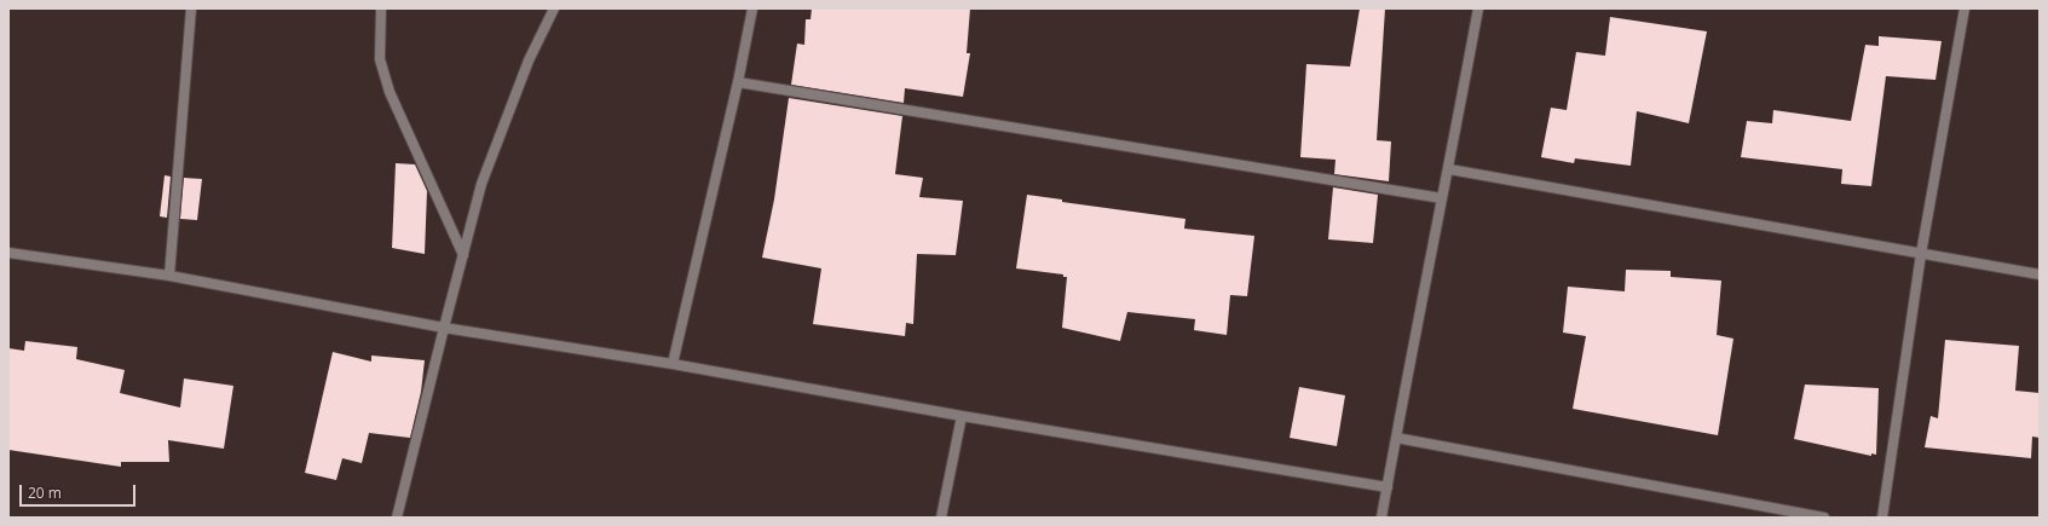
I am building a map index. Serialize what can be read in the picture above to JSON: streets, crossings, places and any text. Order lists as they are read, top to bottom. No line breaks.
{"scale_bar":"20 m"}
